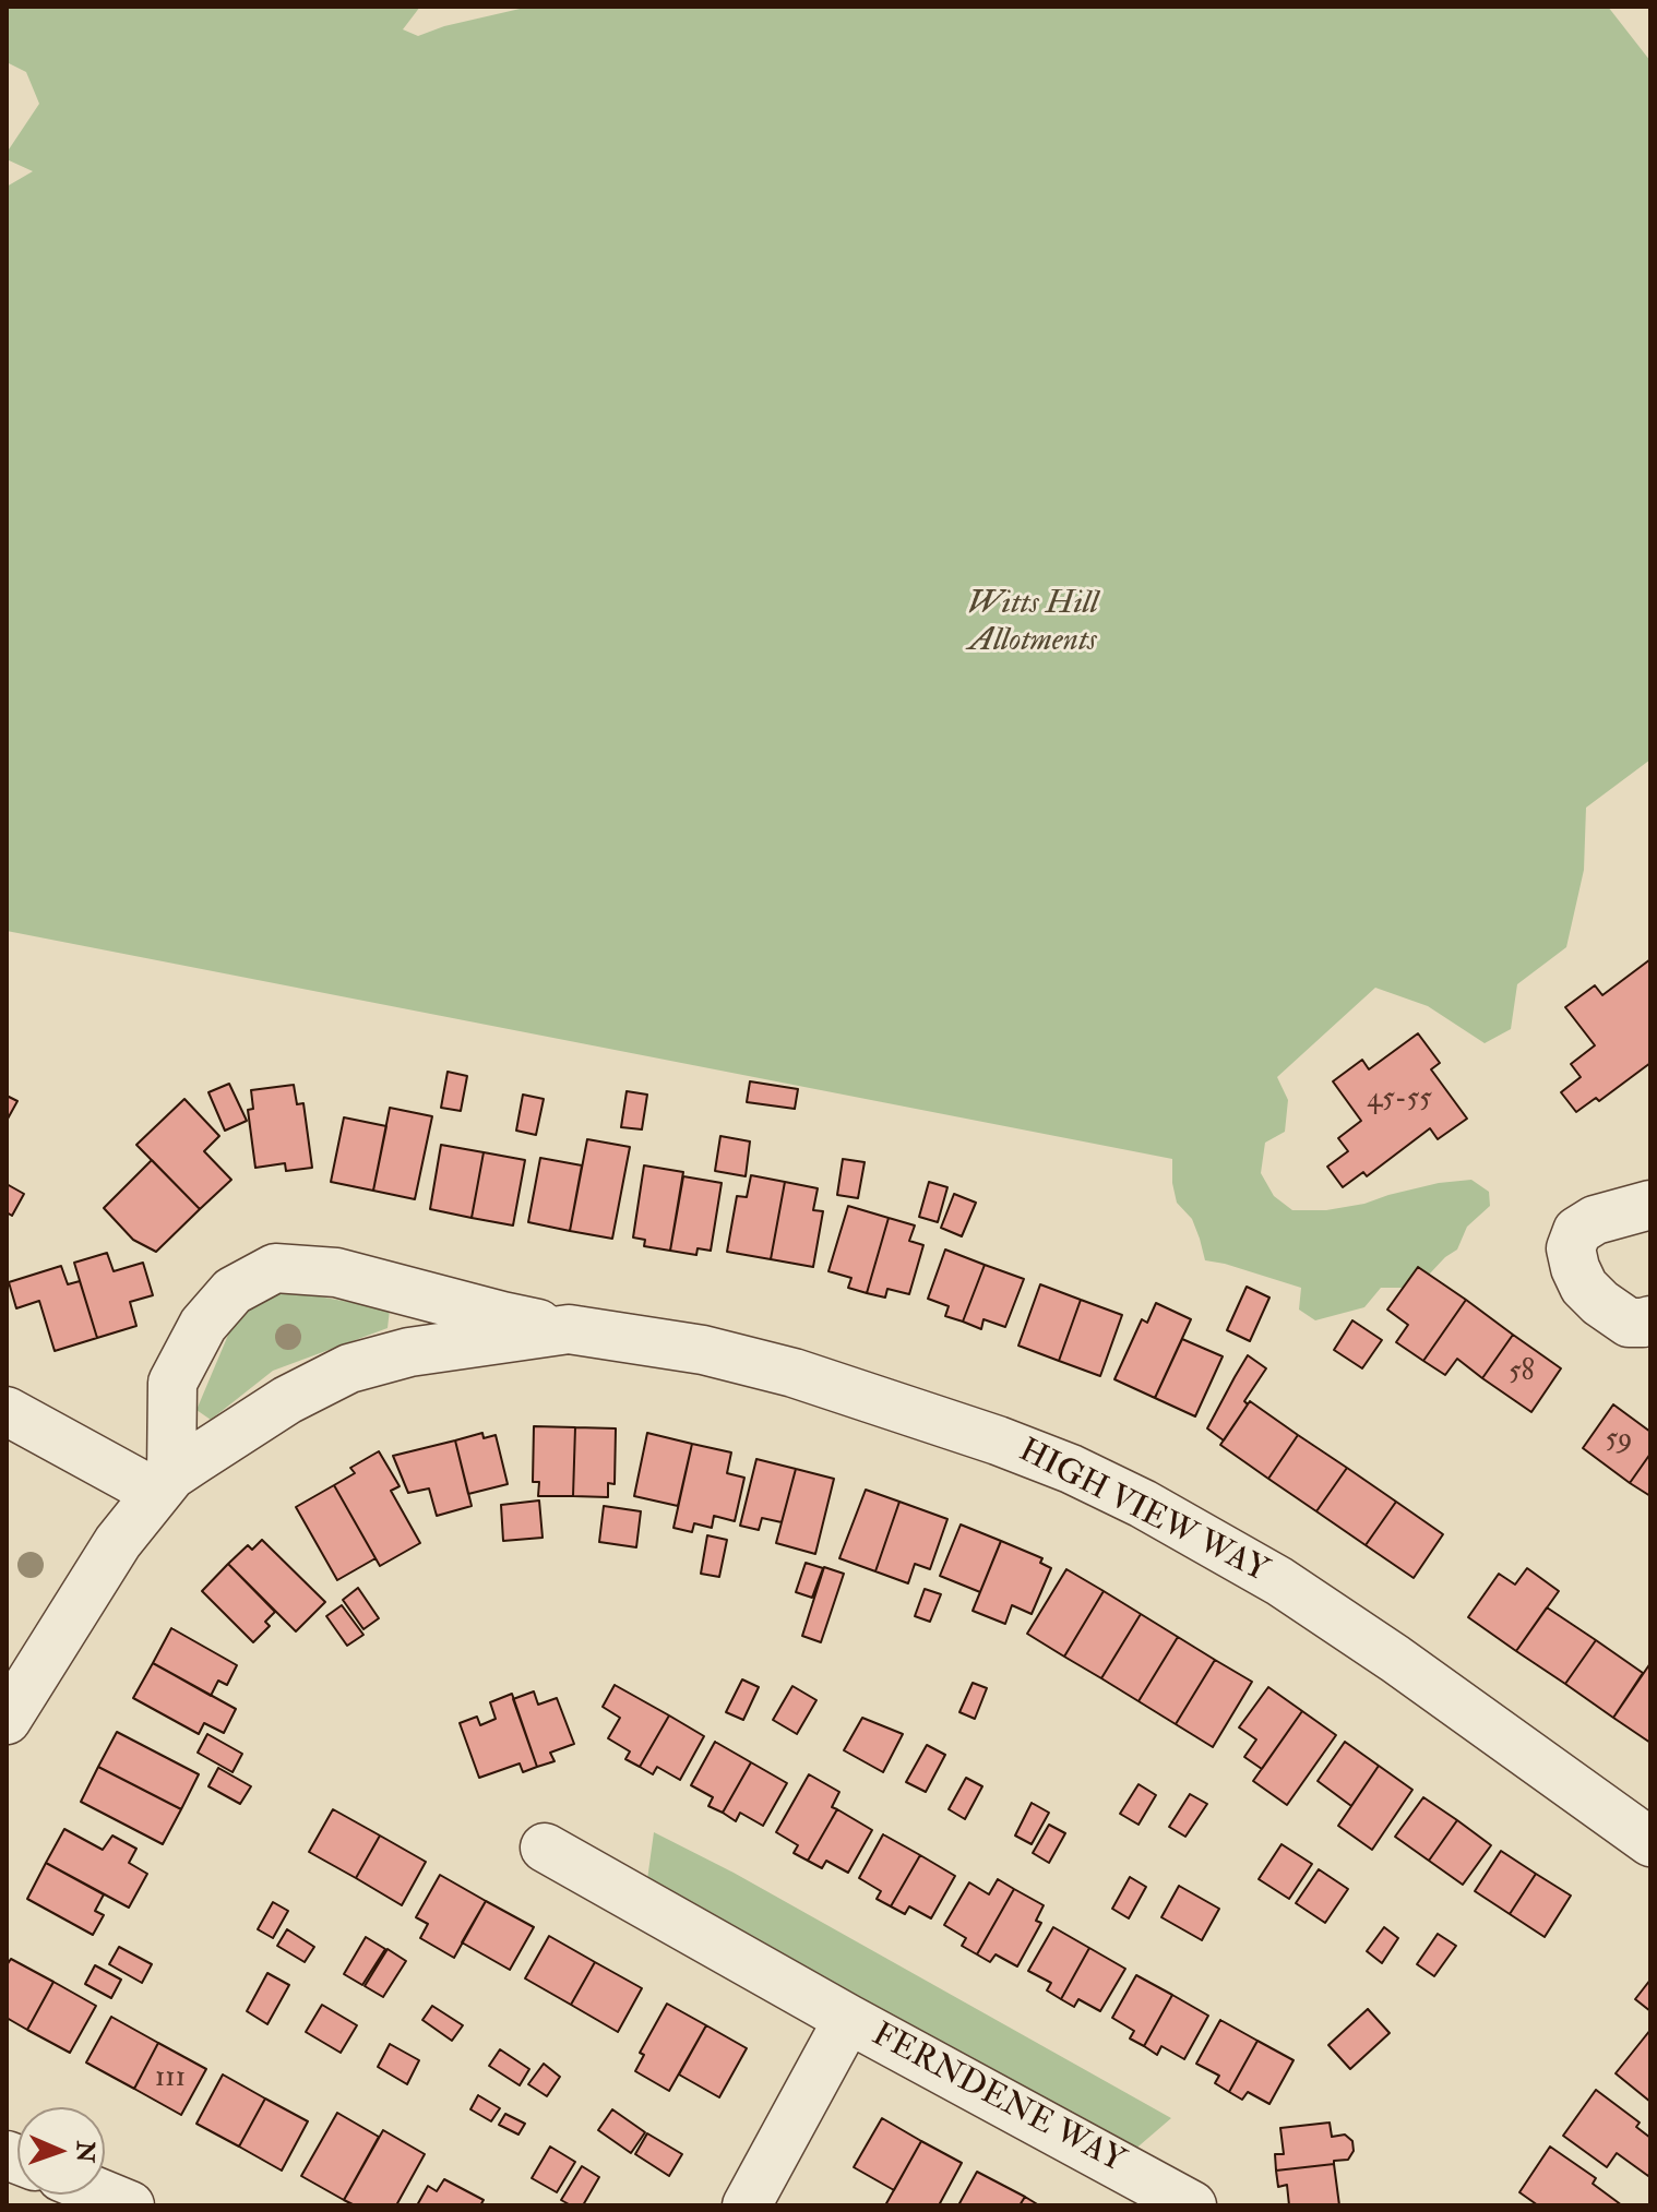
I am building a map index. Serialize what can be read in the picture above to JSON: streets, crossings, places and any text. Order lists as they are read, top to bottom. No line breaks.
{"streets":{"street":["HIGH VIEW WAY","FERNDENE WAY"]},"parks":["Witts Hill Allotments"],"house_numbers":["45-55","58","59","111"],"north":"right"}
